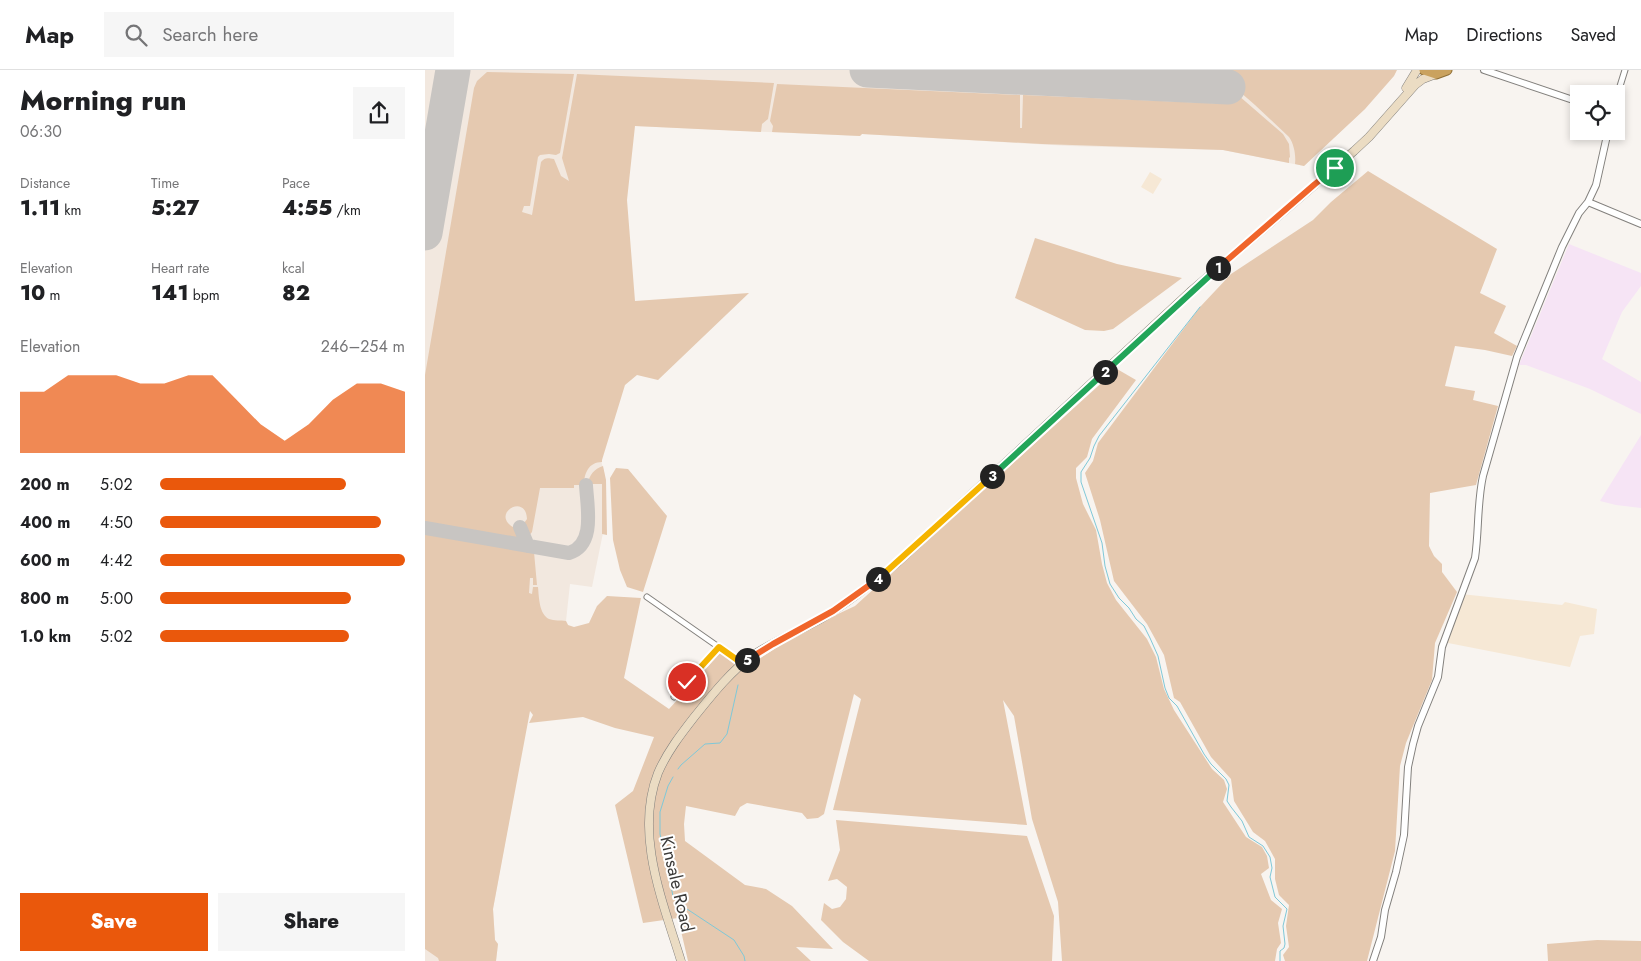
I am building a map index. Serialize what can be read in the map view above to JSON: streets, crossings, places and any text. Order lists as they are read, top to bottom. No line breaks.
{"streets":{"main road":["Kinsale Road"]},"page":{"header":"Map","search":"Search here","nav":["Map","Directions","Saved"],"heading":["Morning run","06:30"],"stats":[["Distance","1.11 km"],["Time","5:27"],["Pace","4:55 /km"],["Elevation","10 m"],["Heart rate","141 bpm"],["kcal","82"]],"pins":["1","2","3","4","5"],"chart":["Elevation","246–254 m"],"list":[{"name":"200 m","note":"5:02"},{"name":"400 m","note":"4:50"},{"name":"600 m","note":"4:42"},{"name":"800 m","note":"5:00"},{"name":"1.0 km","note":"5:02"}],"buttons":["Save","Share"]}}
